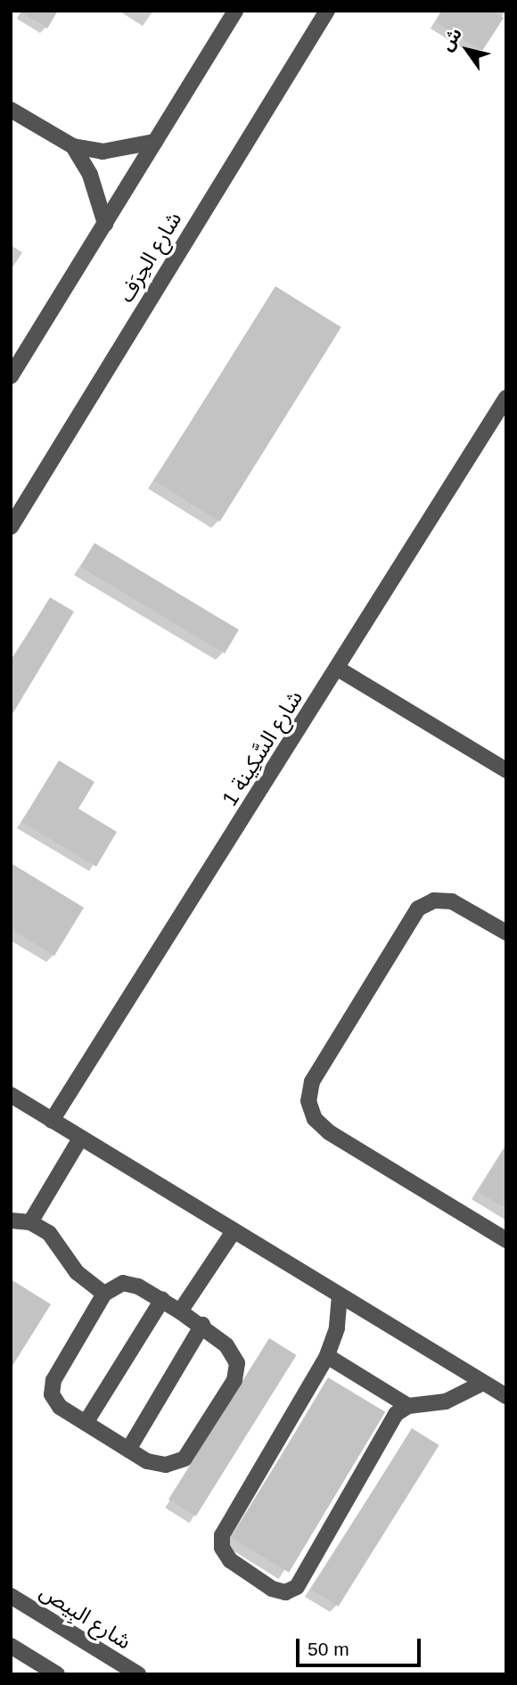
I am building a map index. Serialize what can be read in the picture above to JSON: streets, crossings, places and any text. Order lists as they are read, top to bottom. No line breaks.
{"streets":{"street":["شارع الحِرَف","شارع السَّكِينة 1","شارع البِيص"]},"scale_bar":"50 m","north":"top left"}
